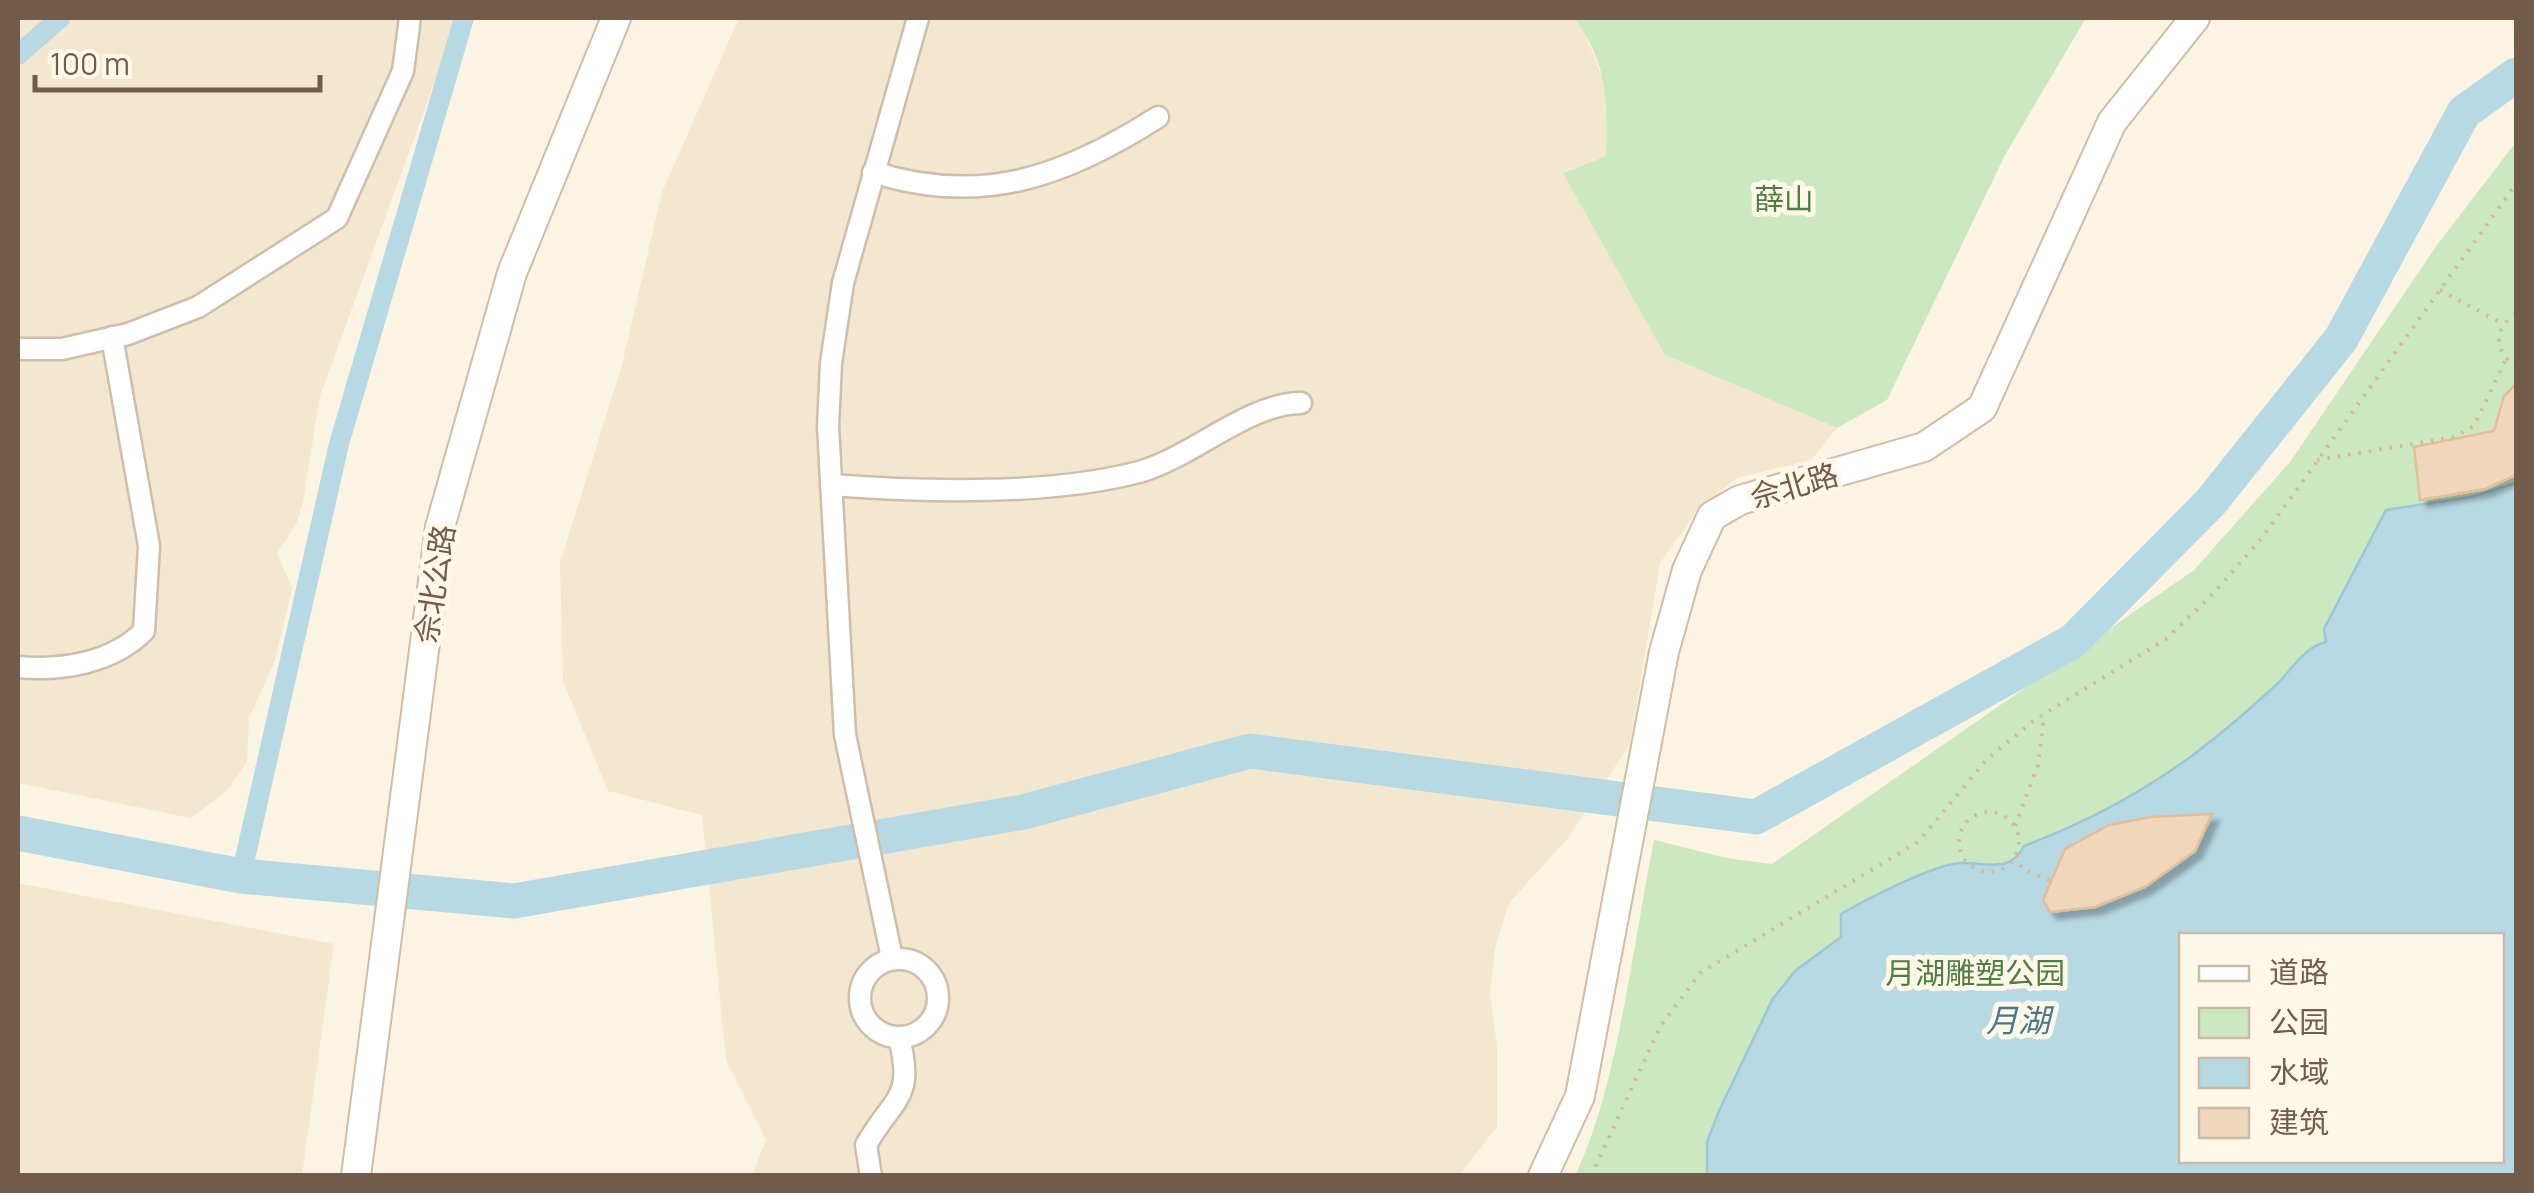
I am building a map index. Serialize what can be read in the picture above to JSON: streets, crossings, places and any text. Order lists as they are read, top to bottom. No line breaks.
{"streets":{"main road":["佘北路","佘北公路"]},"water":["月湖"],"parks":["薛山","月湖雕塑公园"],"legend":["道路","公园","水域","建筑"],"scale_bar":"100 m"}
